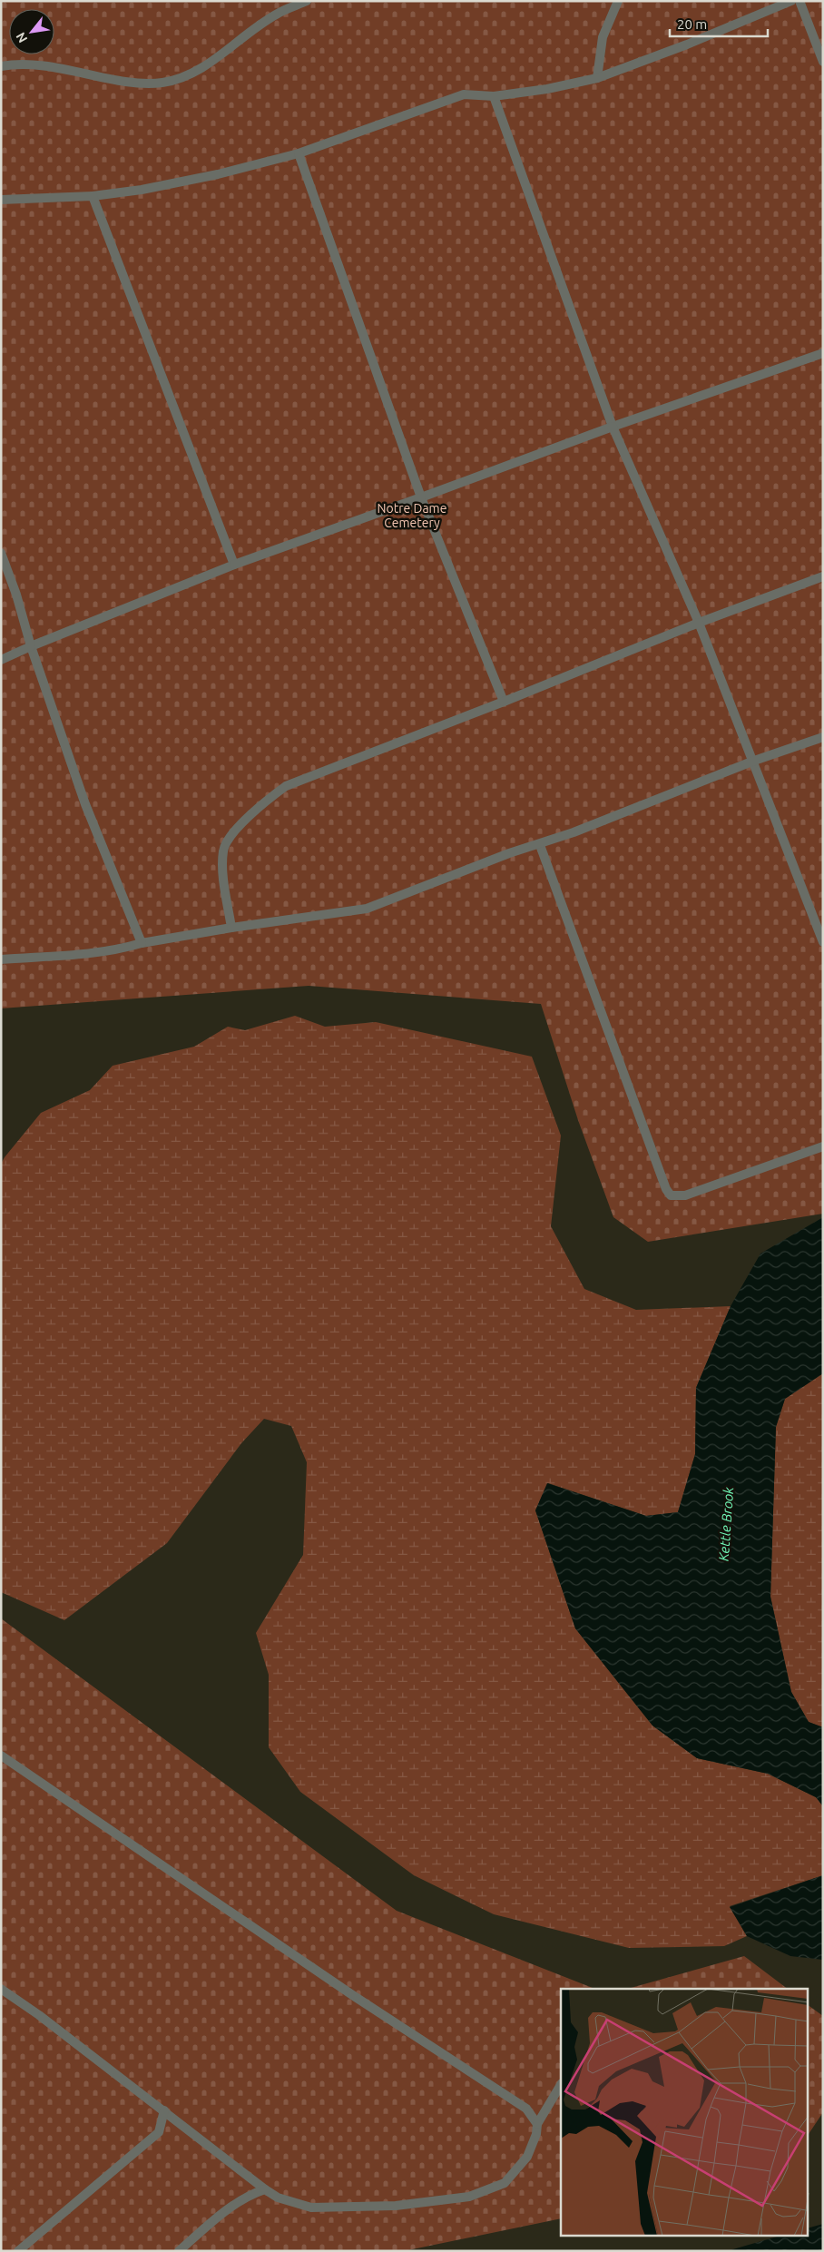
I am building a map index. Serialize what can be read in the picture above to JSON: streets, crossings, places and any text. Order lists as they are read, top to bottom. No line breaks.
{"water":["Kettle Brook"],"parks":["Notre Dame Cemetery"],"scale_bar":"20 m","north":"bottom left"}
